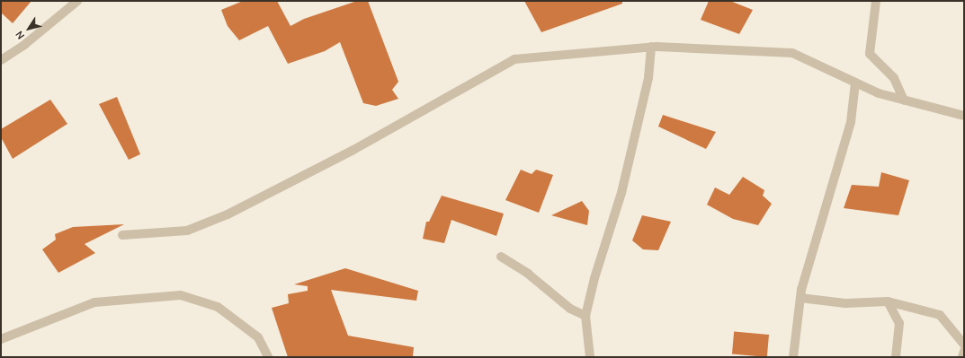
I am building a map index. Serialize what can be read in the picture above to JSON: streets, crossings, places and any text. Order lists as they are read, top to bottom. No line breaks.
{"north":"bottom left"}
